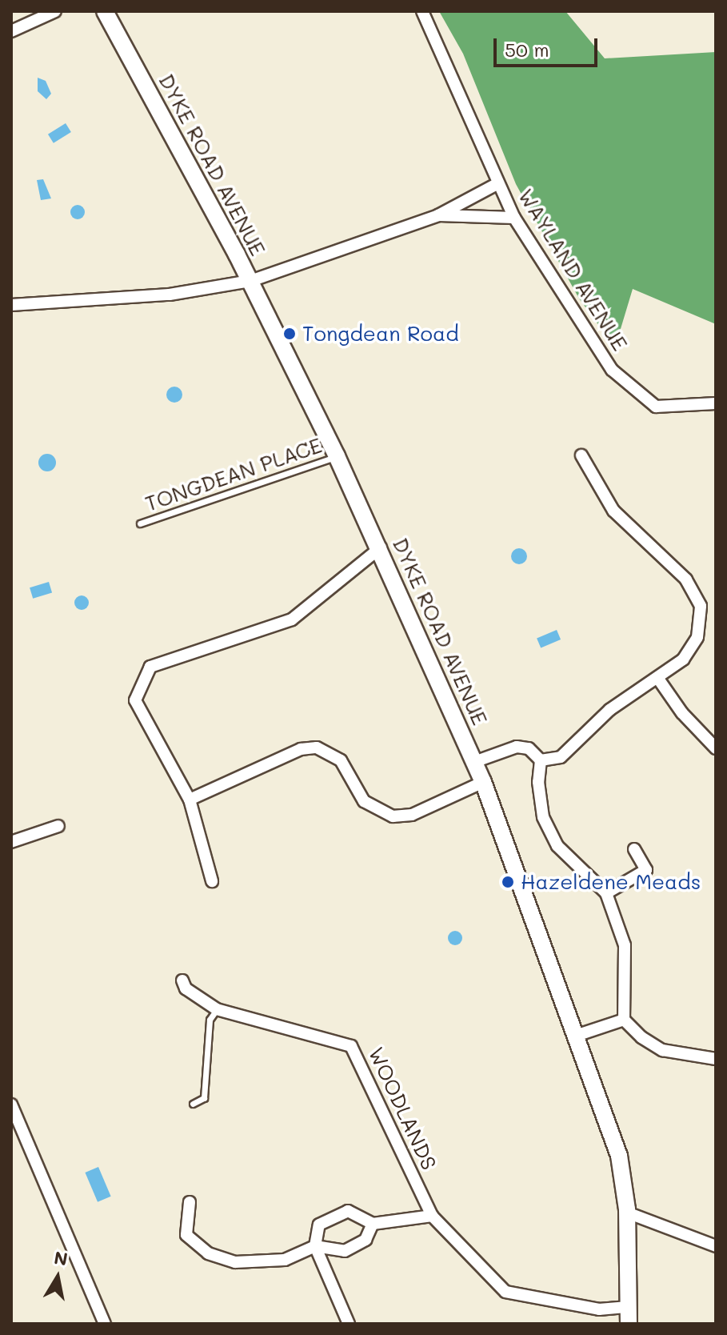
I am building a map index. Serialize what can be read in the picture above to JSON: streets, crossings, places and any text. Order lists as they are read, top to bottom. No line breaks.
{"streets":{"street":["DYKE ROAD AVENUE","WAYLAND AVENUE","WOODLANDS"],"lane":["TONGDEAN PLACE"]},"crossings":[["DYKE ROAD AVENUE","TONGDEAN PLACE"],["DYKE ROAD AVENUE","WOODLANDS"]],"places":["Tongdean Road","Hazeldene Meads"],"scale_bar":"50 m","north":"top"}
